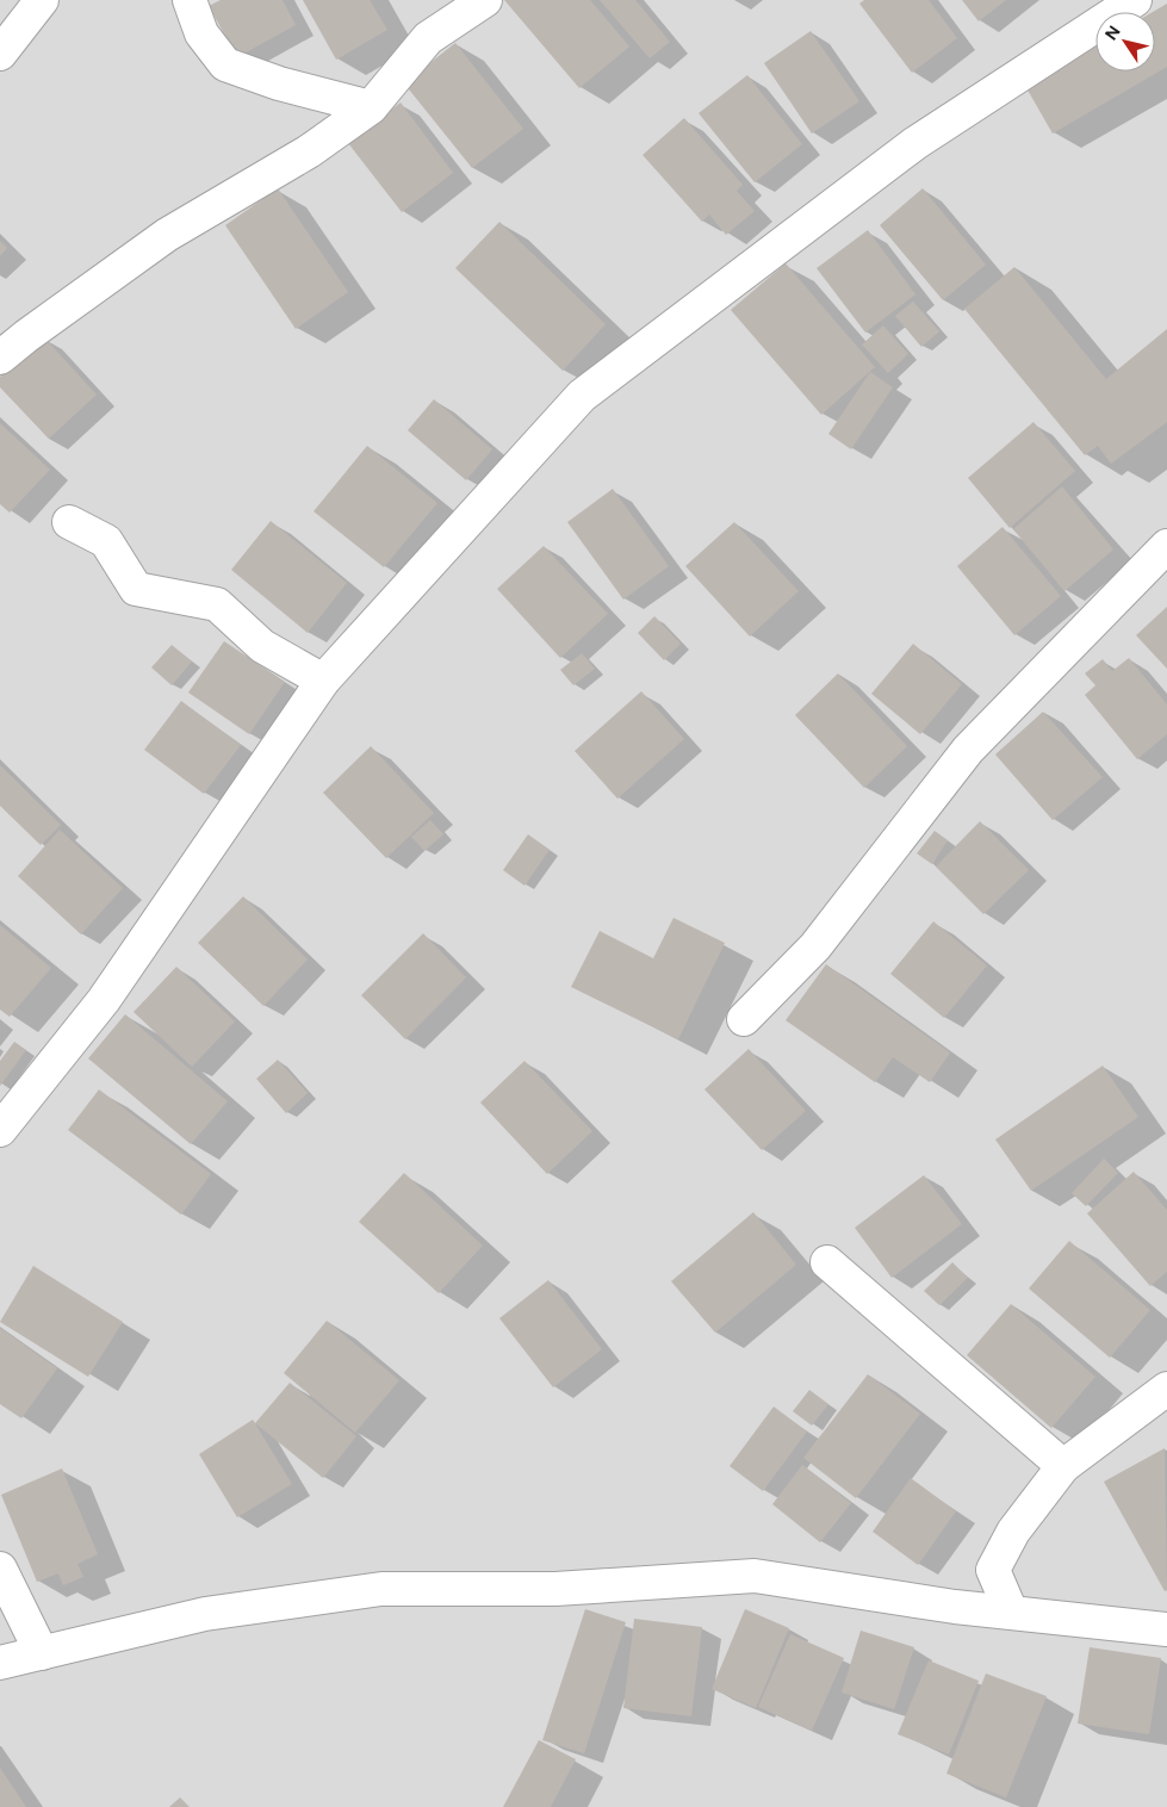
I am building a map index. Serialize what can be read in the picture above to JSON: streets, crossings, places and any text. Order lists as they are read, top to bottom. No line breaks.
{"north":"top left"}
